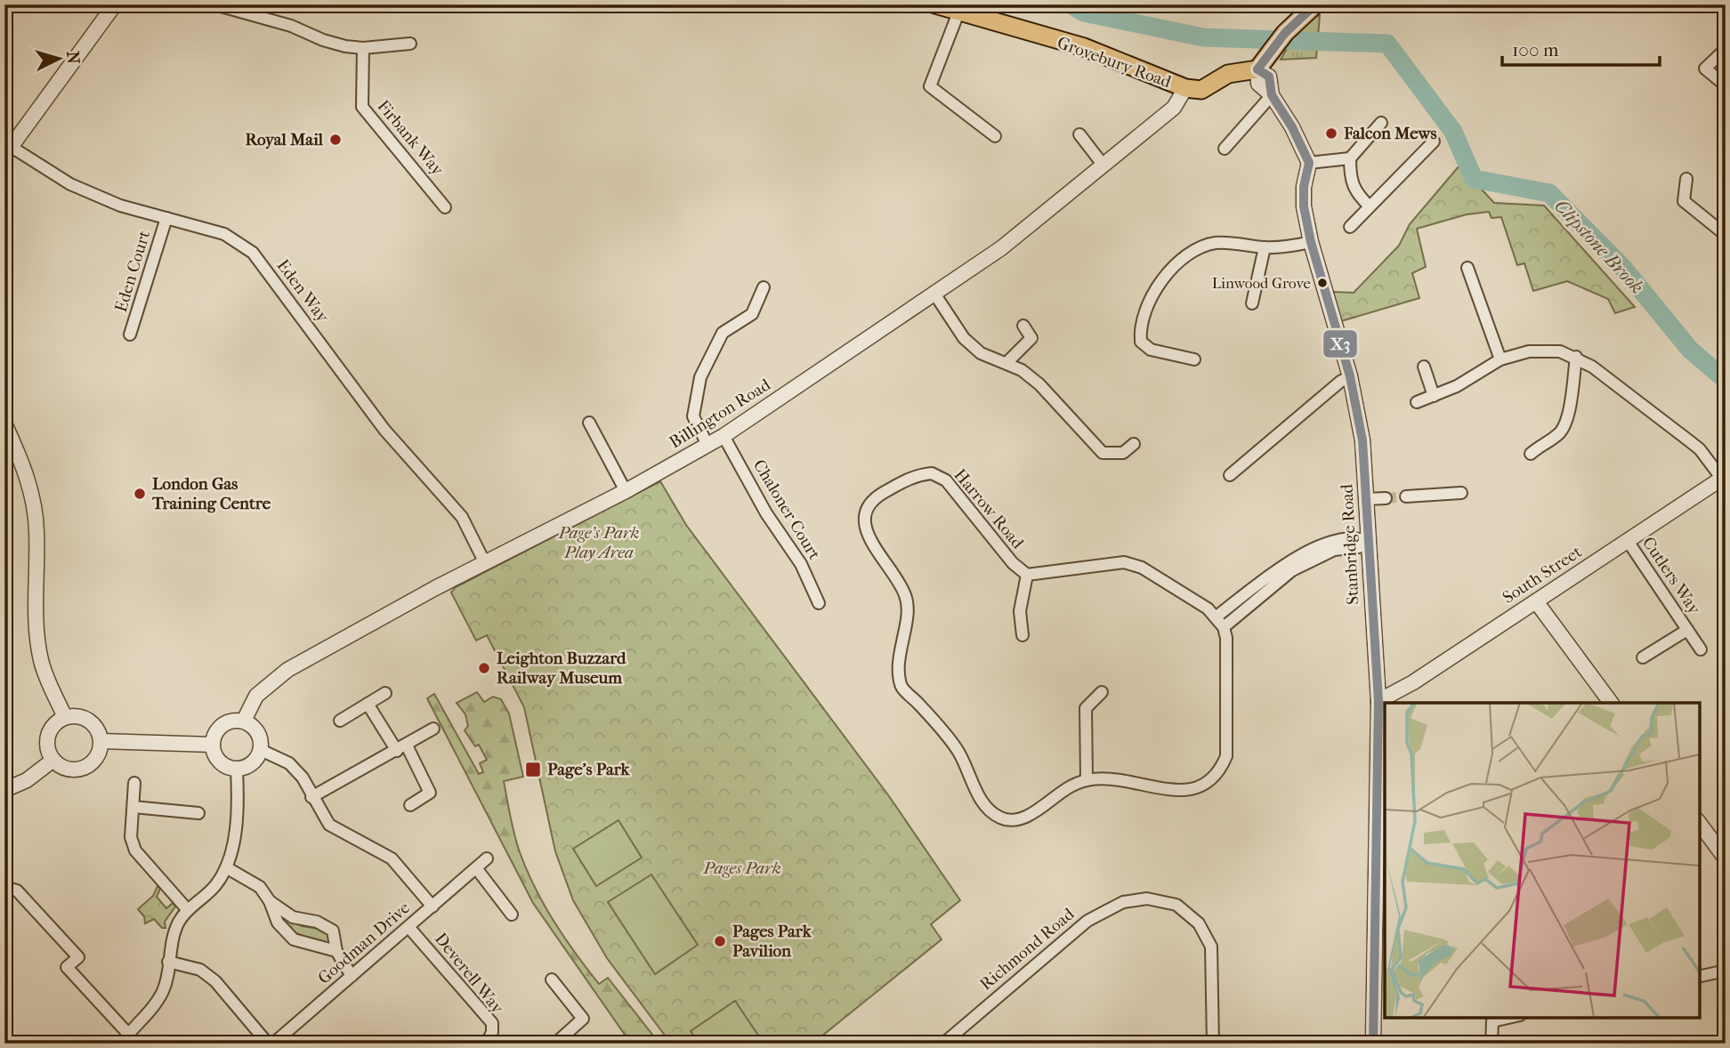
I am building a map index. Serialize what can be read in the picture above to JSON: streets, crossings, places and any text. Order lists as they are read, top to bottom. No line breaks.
{"streets":{"main road":["Grovebury Road"],"street":["Firbank Way","Eden Court","Eden Way","Billington Road","Harrow Road","Chaloner Court","Stanbridge Road","South Street","Cutlers Way","Goodman Drive","Richmond Road","Deverell Way"]},"crossings":[["Grovebury Road","Billington Road"],["Eden Court","Eden Way"],["Eden Way","Billington Road"],["Billington Road","Chaloner Court"],["Stanbridge Road","South Street"],["South Street","Cutlers Way"],["Goodman Drive","Deverell Way"]],"water":["Clipstone Brook"],"parks":["Page's Park Play Area","Pages Park"],"places":{"other":["Falcon Mews","Royal Mail","Linwood Grove","London Gas Training Centre","Leighton Buzzard Railway Museum","Pages Park Pavilion"],"transit":["Page's Park"]},"lines":["transit line X3"],"scale_bar":"100 m","north":"right"}
